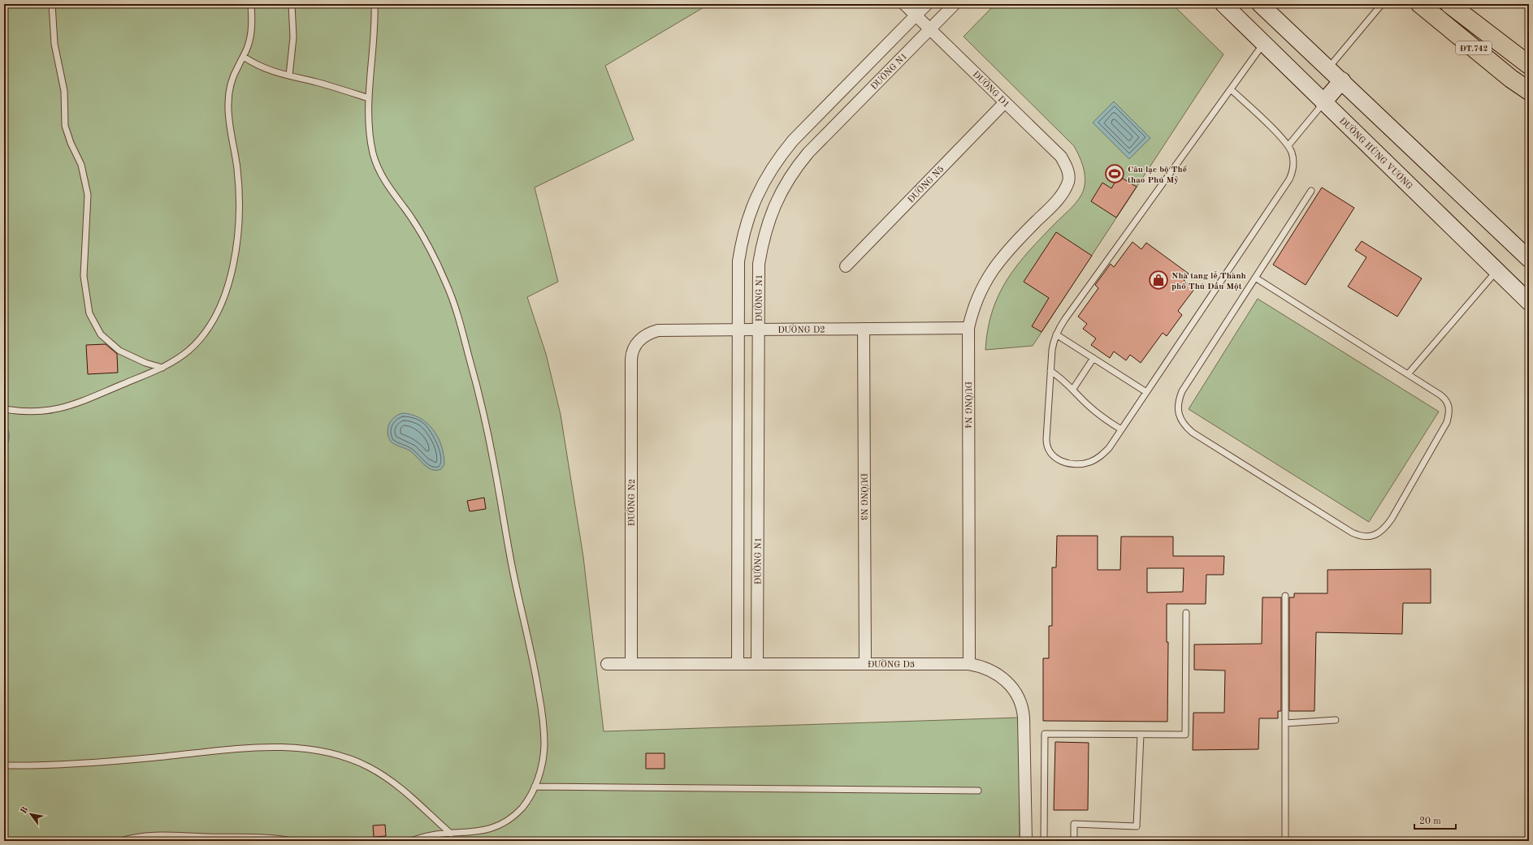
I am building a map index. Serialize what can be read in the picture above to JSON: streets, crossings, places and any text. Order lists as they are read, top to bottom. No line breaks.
{"streets":{"main road":["ĐT.742","ĐƯỜNG HÙNG VƯƠNG"],"street":["ĐƯỜNG N1","ĐƯỜNG D1","ĐƯỜNG N5","ĐƯỜNG D2","ĐƯỜNG N4","ĐƯỜNG N3","ĐƯỜNG N2","ĐƯỜNG D3"]},"crossings":[["ĐƯỜNG N1","ĐƯỜNG D1"],["ĐƯỜNG N1","ĐƯỜNG D2"],["ĐƯỜNG N1","ĐƯỜNG D3"],["ĐƯỜNG D1","ĐƯỜNG N5"],["ĐƯỜNG D1","ĐƯỜNG N4"],["ĐƯỜNG D2","ĐƯỜNG N4"],["ĐƯỜNG D2","ĐƯỜNG N3"],["ĐƯỜNG D2","ĐƯỜNG N2"],["ĐƯỜNG N4","ĐƯỜNG D3"],["ĐƯỜNG N3","ĐƯỜNG D3"],["ĐƯỜNG N2","ĐƯỜNG D3"]],"places":{"sports":["Câu lạc bộ Thể thao Phú Mỹ"],"shop":["Nhà tang lễ Thành phố Thủ Dầu Một"]},"scale_bar":"20 m","north":"top left"}
